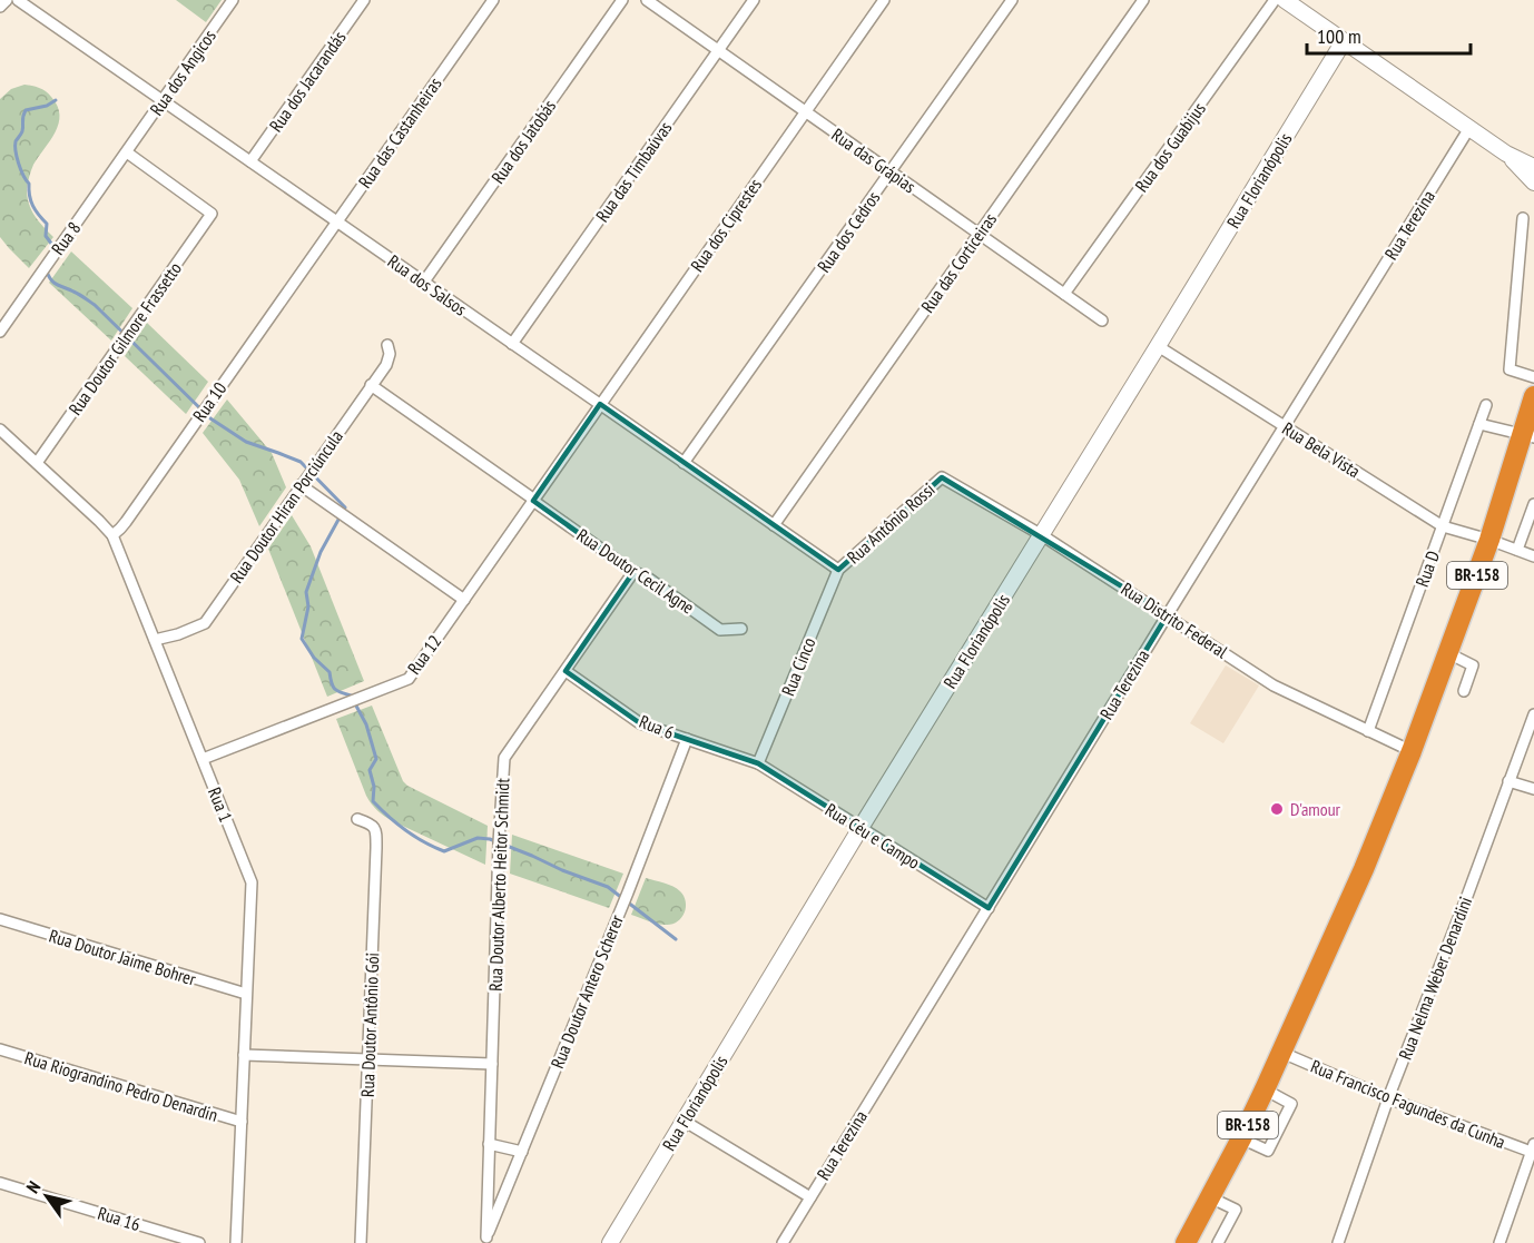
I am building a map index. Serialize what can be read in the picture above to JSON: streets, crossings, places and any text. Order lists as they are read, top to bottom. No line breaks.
{"streets":{"highway":["BR-158"],"street":["Rua dos Angicos","Rua dos Jacarandás","Rua das Castanheiras","Rua dos Jatobás","Rua dos Guabijus","Rua das Grápias","Rua das Timbaúvas","Rua Florianópolis","Rua dos Ciprestes","Rua Terezina","Rua dos Cedros","Rua 8","Rua das Corticeiras","Rua dos Salsos","Rua Doutor Gilmore Frassetto","Rua 10","Rua Bela Vista","Rua Doutor Hiran Porciúncula","Rua Antônio Rossi","Rua D","Rua Doutor Cecil Agne","Rua Distrito Federal","Rua 12","Rua Cinco","Rua 6","Rua 1","Rua Céu e Campo","Rua Doutor Alberto Heitor Schmidt","Rua Doutor Jaime Bohrer","Rua Nelma Weber Denardini","Rua Doutor Antero Scherer","Rua Doutor Antônio Gói","Rua Riograndino Pedro Denardin","Rua Francisco Fagundes da Cunha","Rua 16"]},"crossings":[["Rua dos Angicos","Rua 8"],["Rua dos Angicos","Rua dos Salsos"],["Rua dos Angicos","Rua Doutor Gilmore Frassetto"],["Rua dos Jacarandás","Rua dos Salsos"],["Rua das Castanheiras","Rua dos Salsos"],["Rua das Castanheiras","Rua 10"],["Rua dos Jatobás","Rua dos Salsos"],["Rua dos Guabijus","Rua das Grápias"],["Rua das Grápias","Rua das Timbaúvas"],["Rua das Grápias","Rua dos Ciprestes"],["Rua das Grápias","Rua dos Cedros"],["Rua das Grápias","Rua das Corticeiras"],["Rua das Timbaúvas","Rua dos Salsos"],["Rua Florianópolis","Rua Bela Vista"],["Rua Florianópolis","Rua Distrito Federal"],["Rua Florianópolis","Rua Céu e Campo"],["Rua dos Ciprestes","Rua dos Salsos"],["Rua dos Ciprestes","Rua 12"],["Rua Terezina","Rua Bela Vista"],["Rua Terezina","Rua Distrito Federal"],["Rua Terezina","Rua Céu e Campo"],["Rua dos Cedros","Rua dos Salsos"],["Rua 8","Rua Doutor Gilmore Frassetto"],["Rua das Corticeiras","Rua dos Salsos"],["Rua dos Salsos","Rua Antônio Rossi"],["Rua dos Salsos","Rua Cinco"],["Rua Doutor Gilmore Frassetto","Rua 1"],["Rua 10","Rua 1"],["Rua Bela Vista","Rua D"],["Rua Bela Vista","BR-158"],["Rua Doutor Hiran Porciúncula","Rua Doutor Cecil Agne"],["Rua Doutor Hiran Porciúncula","Rua 1"],["Rua Antônio Rossi","Rua Distrito Federal"],["Rua Antônio Rossi","Rua Cinco"],["Rua D","Rua Distrito Federal"],["Rua Doutor Cecil Agne","Rua 12"],["Rua Doutor Cecil Agne","Rua Doutor Alberto Heitor Schmidt"],["BR-158","Rua Distrito Federal"],["BR-158","Rua Francisco Fagundes da Cunha"],["Rua 12","Rua 1"],["Rua Cinco","Rua 6"],["Rua Cinco","Rua Céu e Campo"],["Rua 6","Rua Céu e Campo"],["Rua 6","Rua Doutor Alberto Heitor Schmidt"],["Rua 6","Rua Doutor Antero Scherer"],["Rua 1","Rua Doutor Jaime Bohrer"],["Rua 1","Rua Riograndino Pedro Denardin"],["Rua Doutor Alberto Heitor Schmidt","Rua Doutor Antero Scherer"],["Rua Nelma Weber Denardini","Rua Francisco Fagundes da Cunha"]],"places":["D'amour"],"scale_bar":"100 m","north":"top left"}
